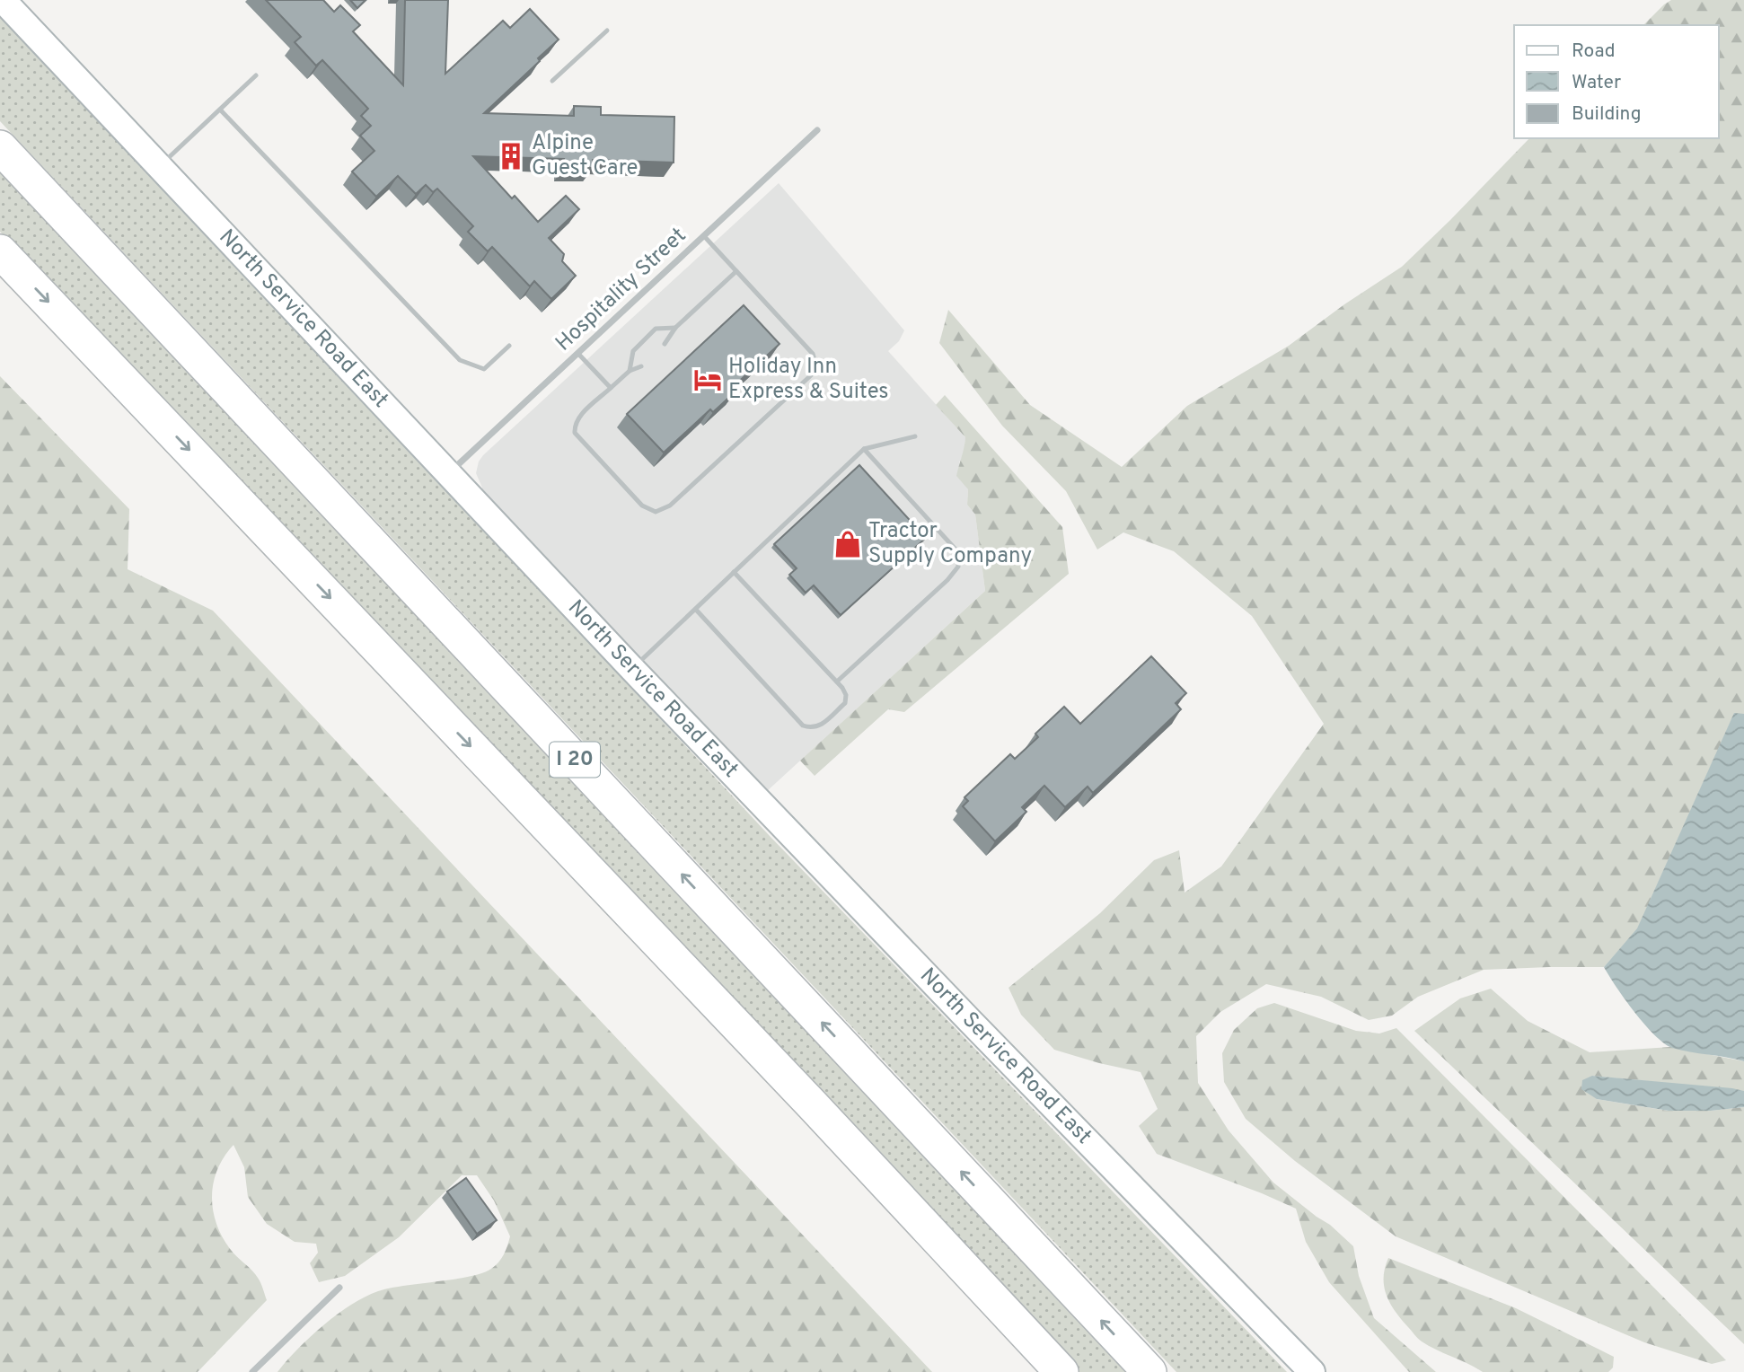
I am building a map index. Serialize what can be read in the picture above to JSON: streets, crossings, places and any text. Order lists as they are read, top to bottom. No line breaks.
{"streets":{"highway":["I 20"],"street":["Hospitality Street","North Service Road East"]},"crossings":[["Hospitality Street","North Service Road East"]],"places":{"building":["Alpine Guest Care"],"hotel":["Holiday Inn Express & Suites"],"shop":["Tractor Supply Company"]},"legend":["Road","Water","Building"]}
